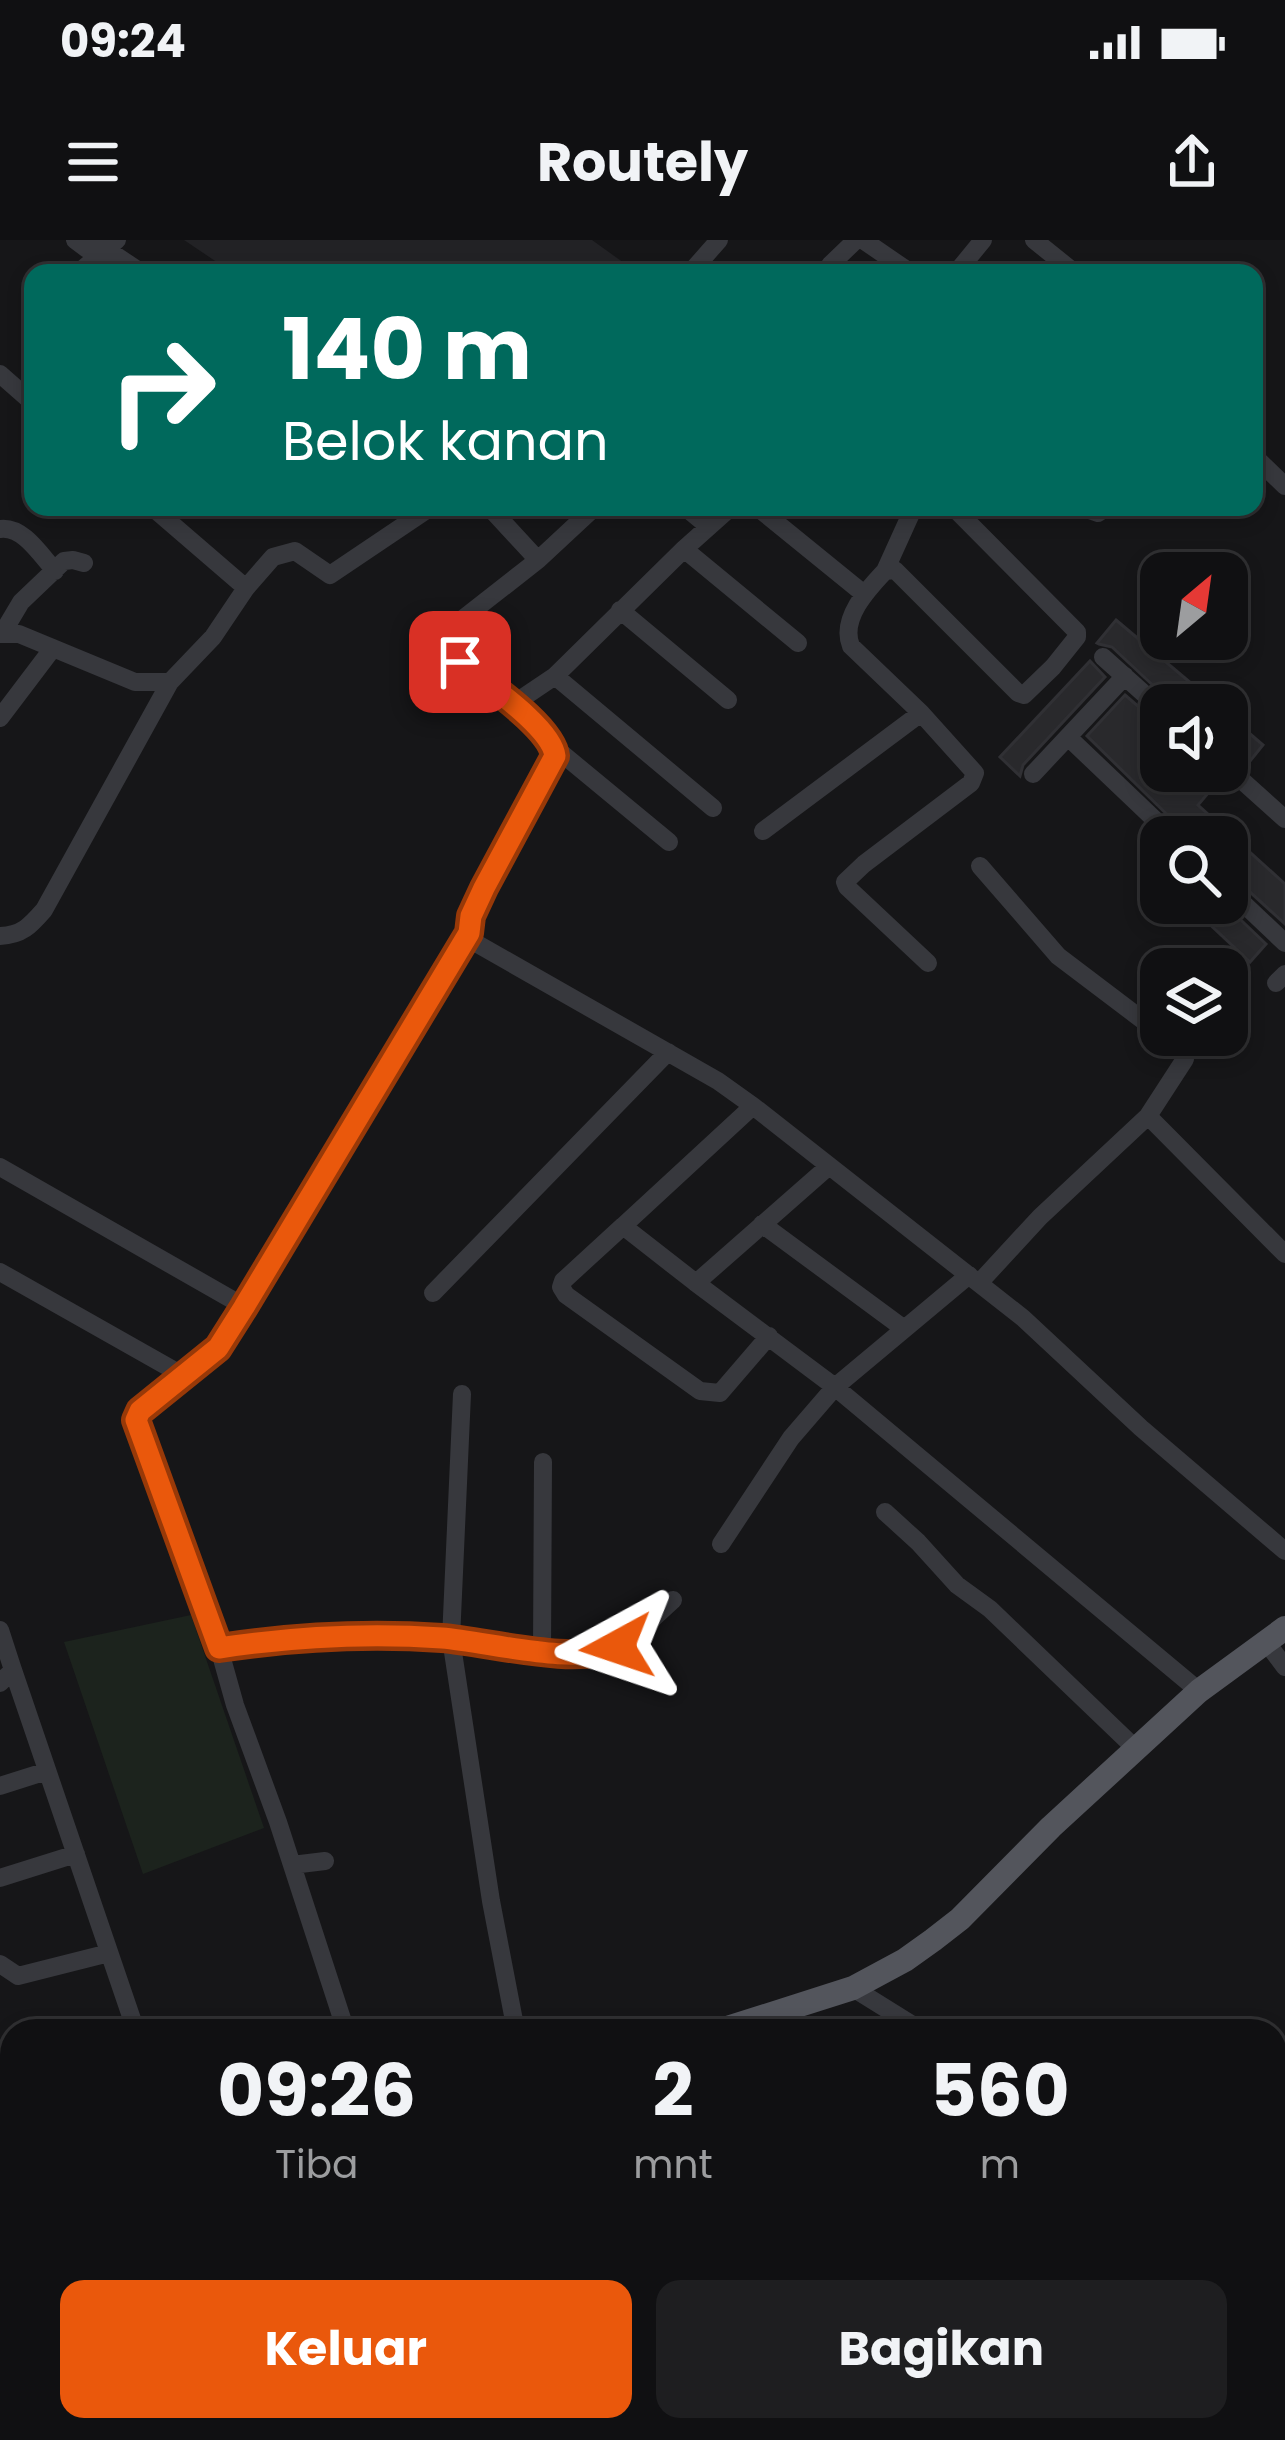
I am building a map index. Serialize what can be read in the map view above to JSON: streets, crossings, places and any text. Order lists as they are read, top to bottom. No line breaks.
{"north":"top right","page":{"status":"09:24","header":"Routely","turn":["140 m","Belok kanan"],"eta":["09:26","Tiba","2","mnt","560","m"],"buttons":["Keluar","Bagikan"]}}
